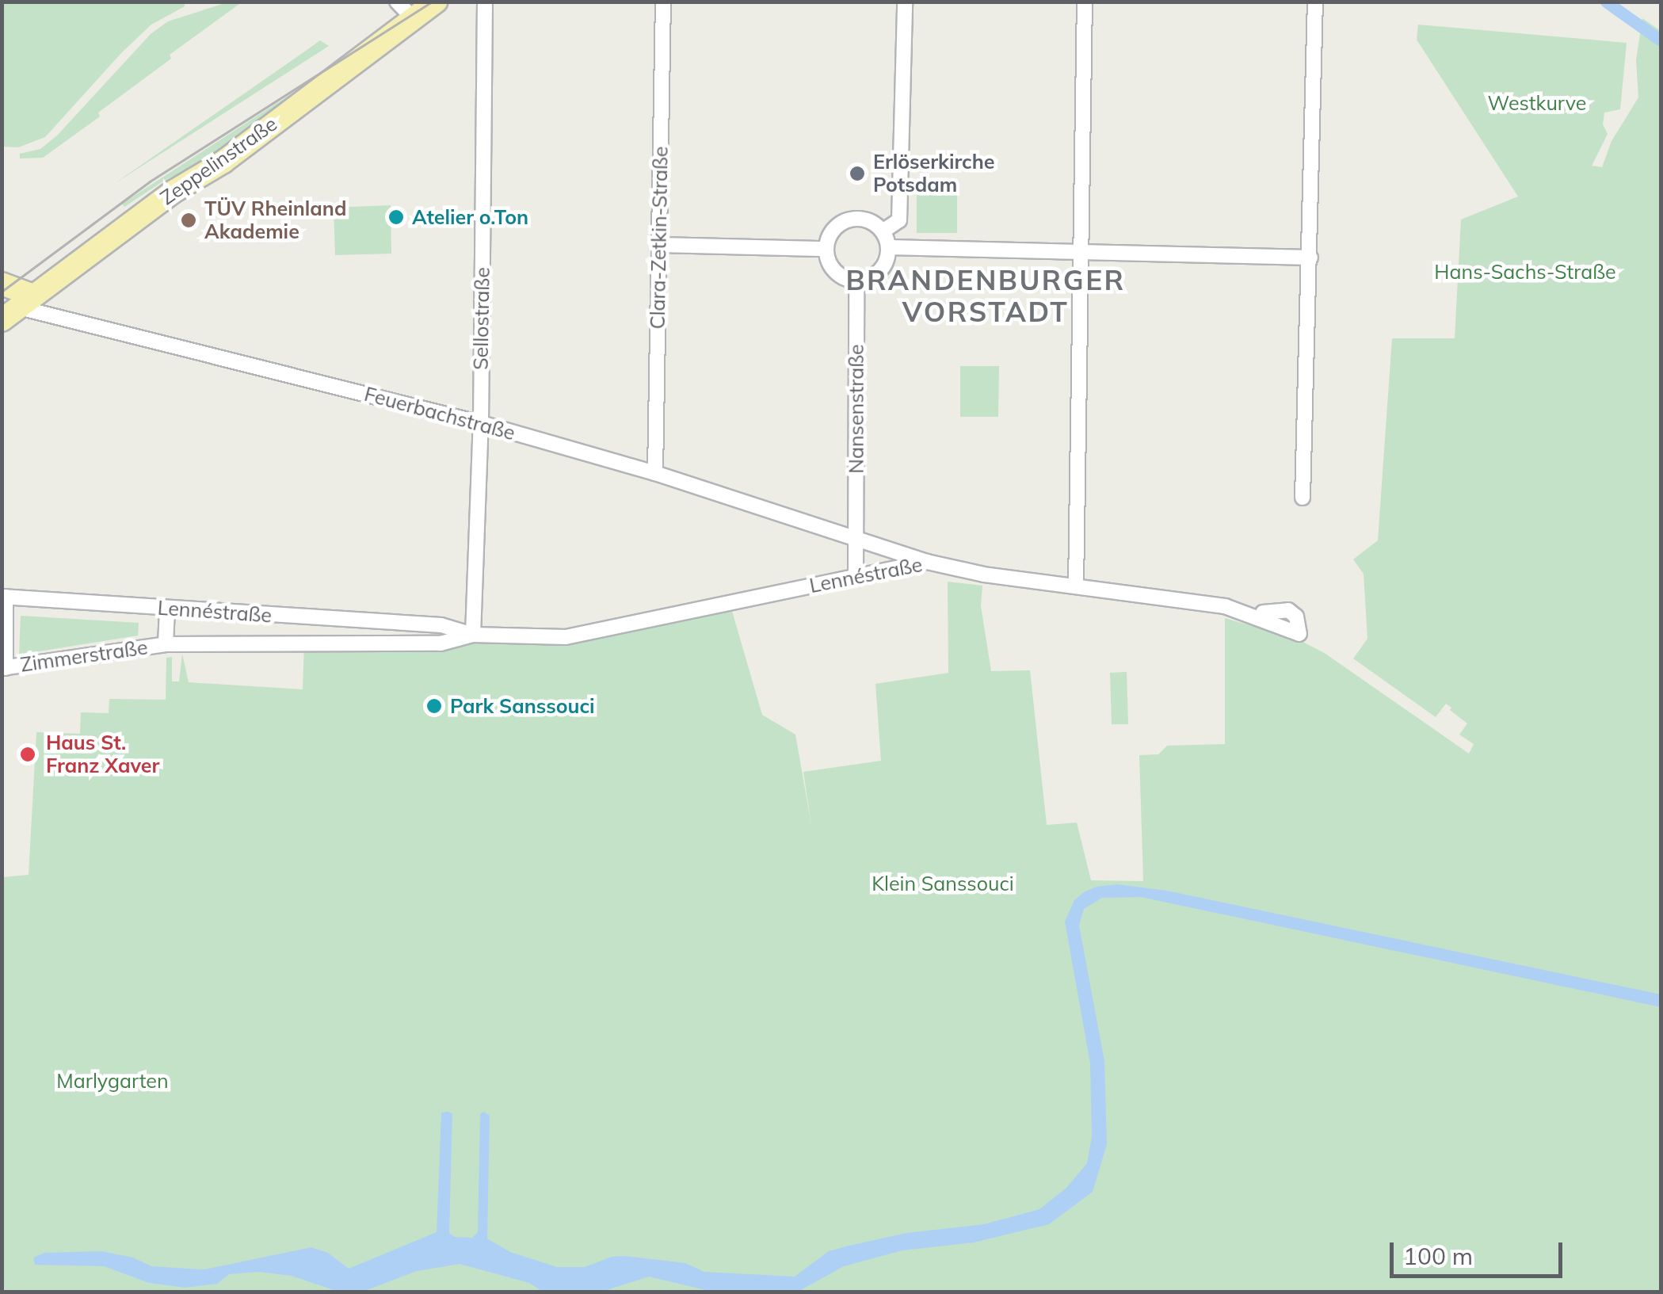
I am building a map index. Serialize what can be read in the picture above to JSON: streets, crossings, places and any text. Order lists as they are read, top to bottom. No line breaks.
{"streets":{"main road":["Zeppelinstraße"],"street":["Clara-Zetkin-Straße","Sellostraße","Nansenstraße","Feuerbachstraße","Lennéstraße","Zimmerstraße"]},"crossings":[["Zeppelinstraße","Feuerbachstraße"],["Clara-Zetkin-Straße","Feuerbachstraße"],["Sellostraße","Feuerbachstraße"],["Sellostraße","Lennéstraße"],["Nansenstraße","Feuerbachstraße"],["Feuerbachstraße","Lennéstraße"],["Lennéstraße","Zimmerstraße"]],"districts":["BRANDENBURGER VORSTADT"],"parks":["Westkurve","Hans-Sachs-Straße","Klein Sanssouci","Marlygarten"],"places":["Erlöserkirche Potsdam","Atelier o.Ton","TÜV Rheinland Akademie","Park Sanssouci","Haus St. Franz Xaver"],"scale_bar":"100 m"}
